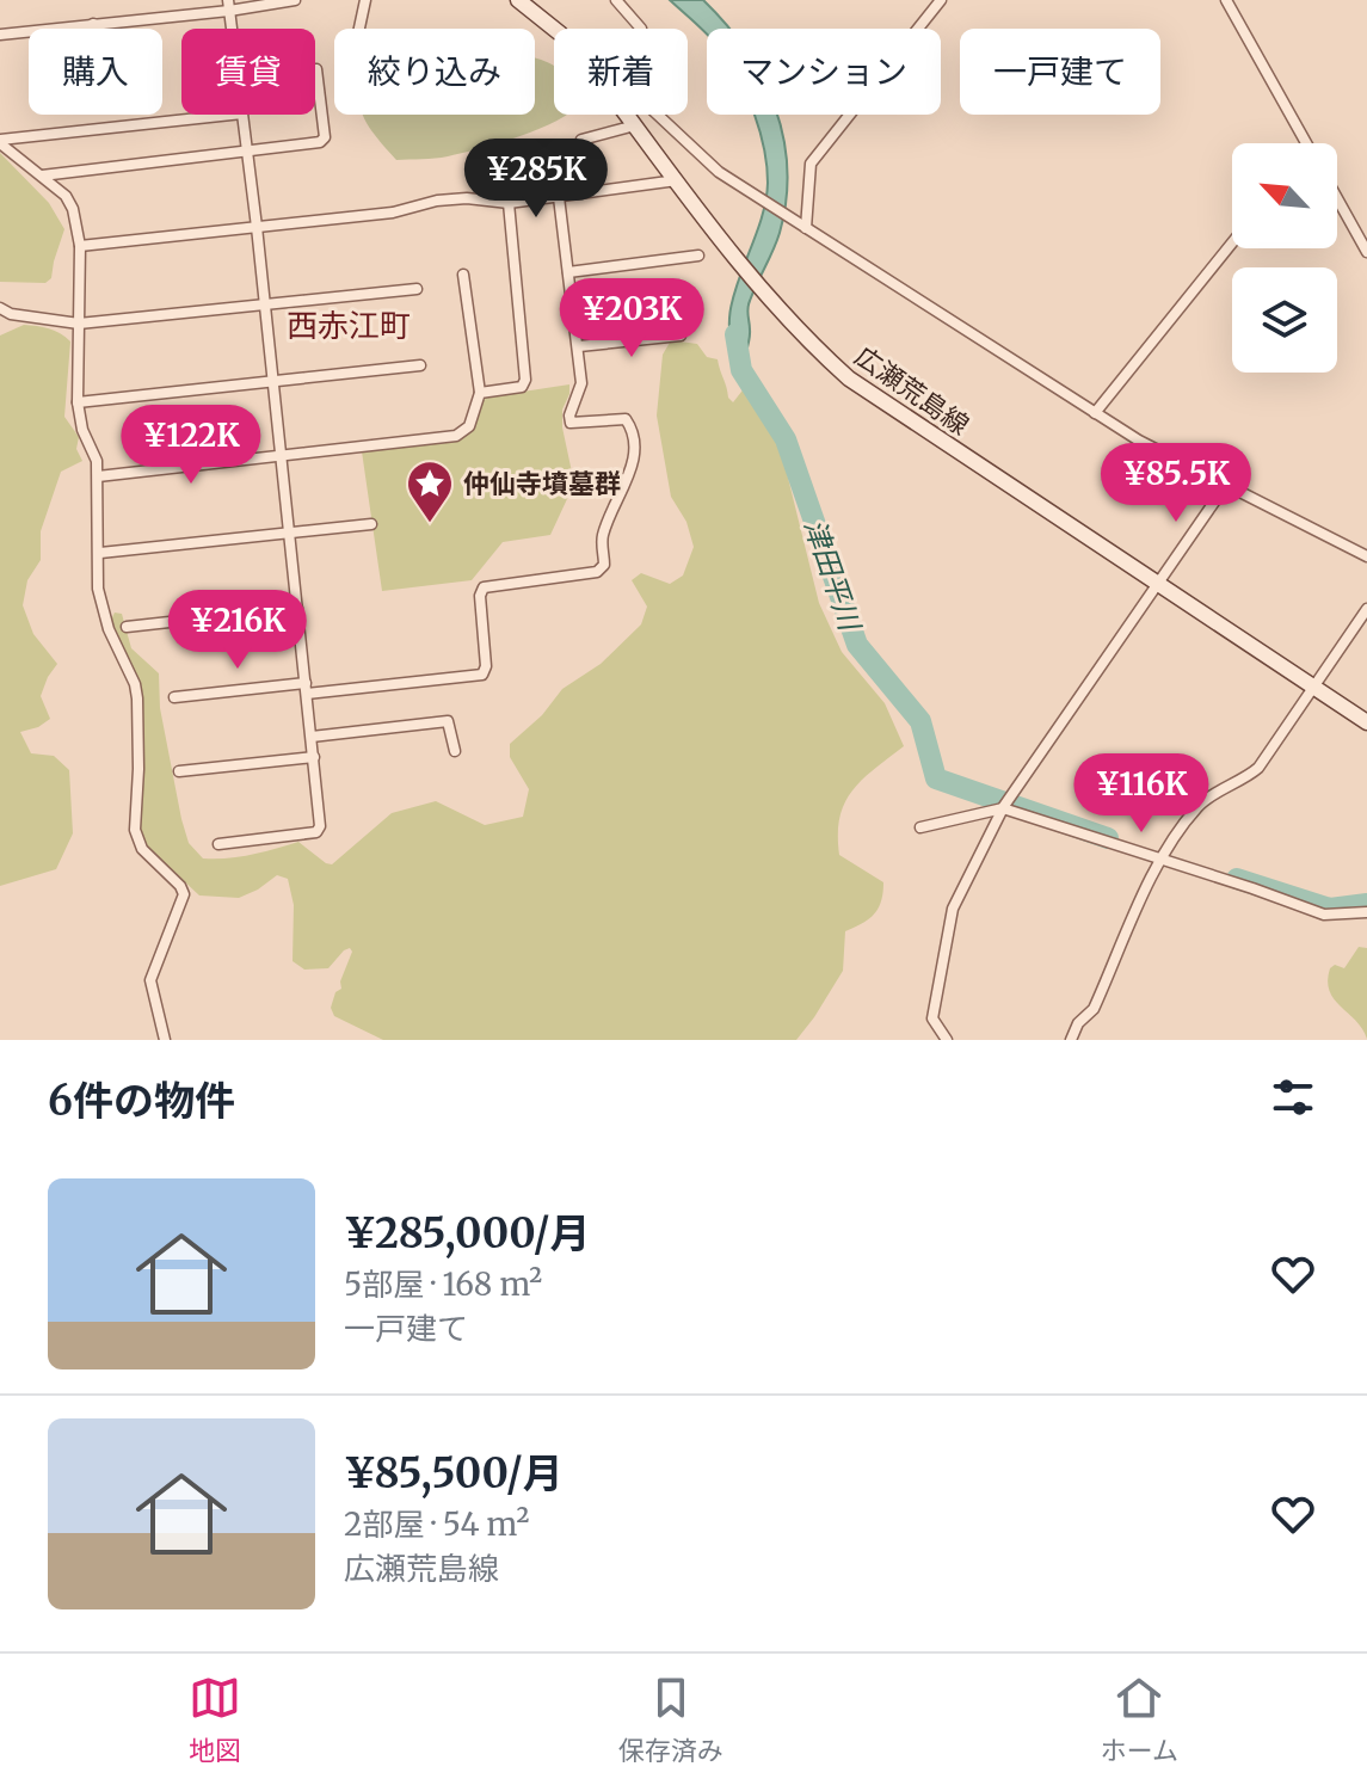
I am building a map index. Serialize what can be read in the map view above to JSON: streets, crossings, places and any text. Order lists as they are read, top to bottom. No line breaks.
{"streets":{"main road":["広瀬荒島線"]},"districts":["西赤江町"],"water":["津田平川"],"places":{"place":["仲仙寺墳墓群"]},"north":"top left","page":{"chip":["購入","賃貸","絞り込み","新着","マンション","一戸建て"],"price":["¥285K","¥203K","¥122K","¥85.5K","¥216K","¥116K"],"heading":"6件の物件","list":[{"name":"¥285,000/月","note":"5部屋 · 168 m² · 一戸建て"},{"name":"¥85,500/月","note":"2部屋 · 54 m² · 広瀬荒島線"}],"tabs":["地図","保存済み","ホーム"]}}
